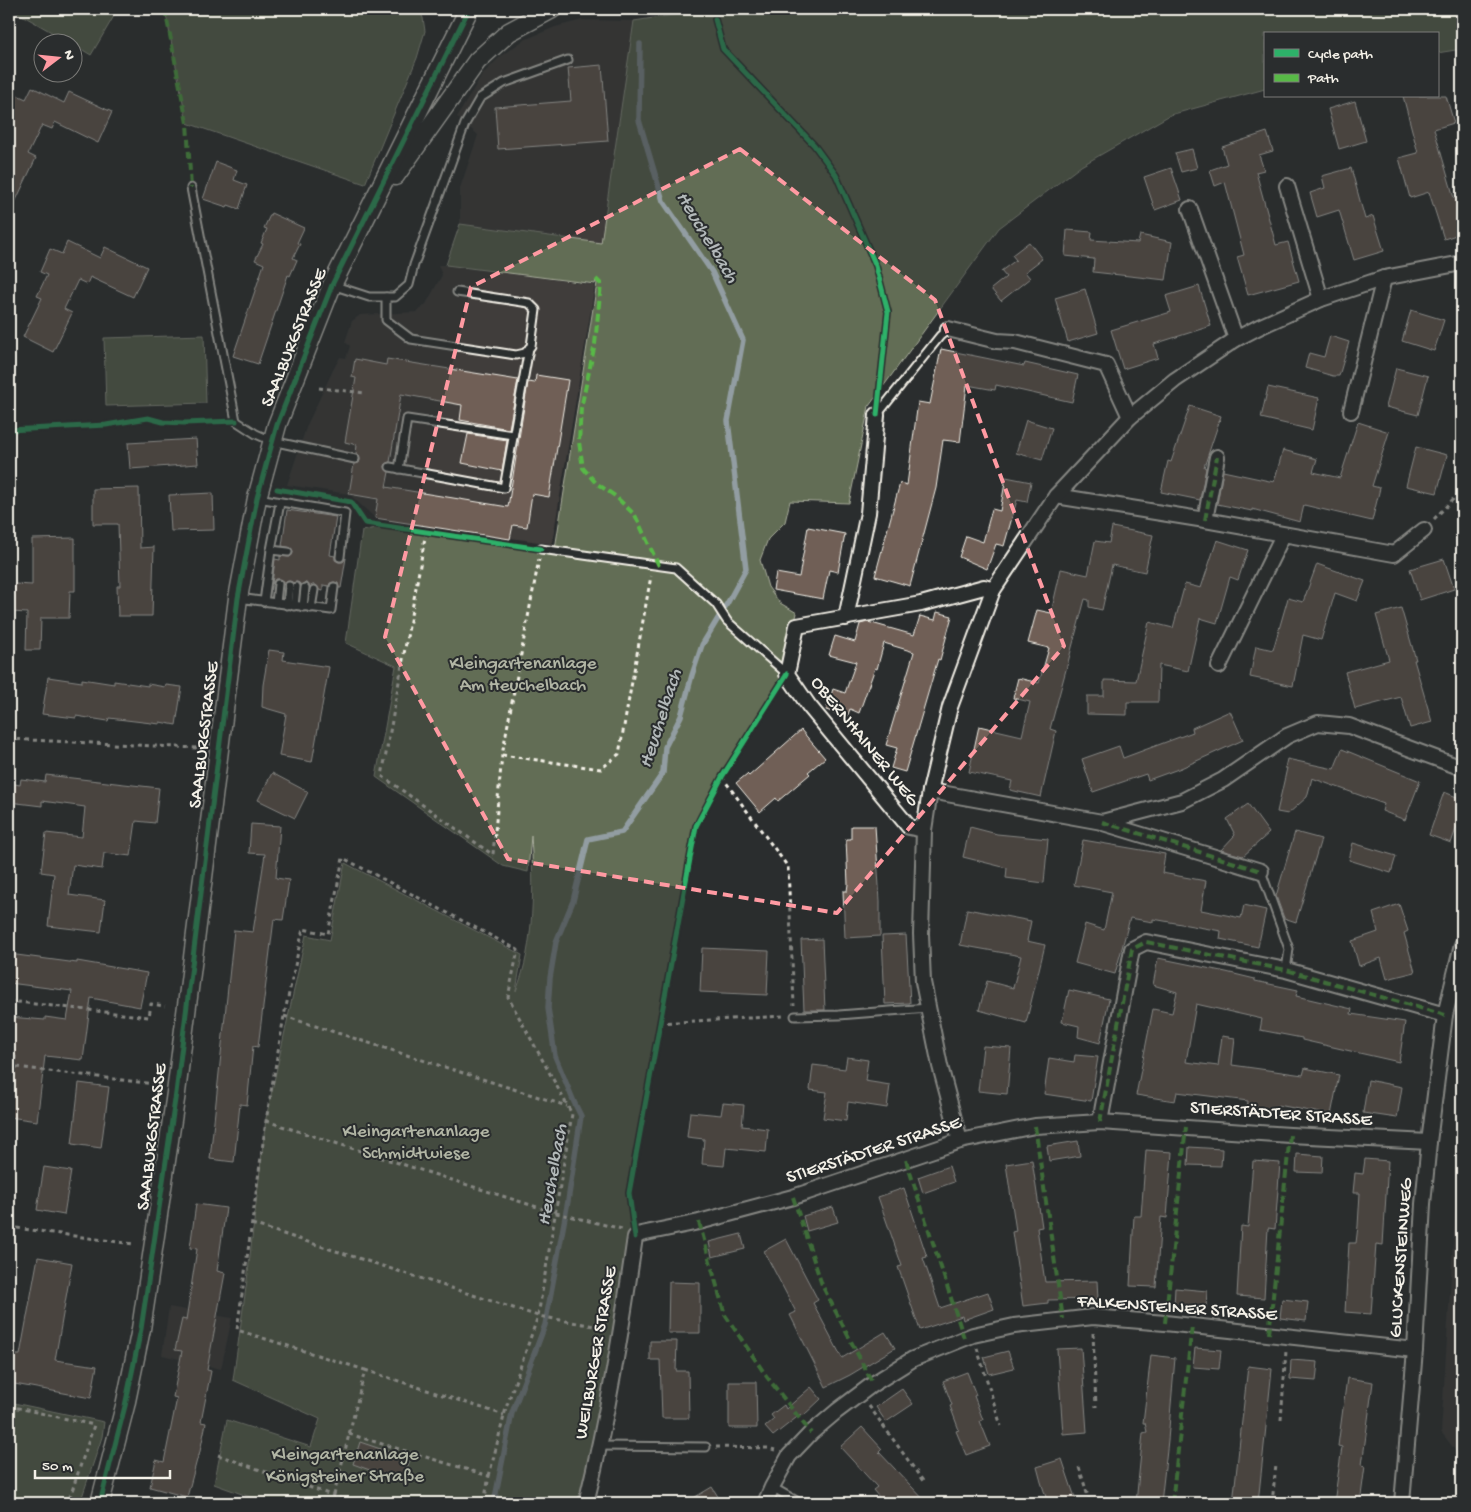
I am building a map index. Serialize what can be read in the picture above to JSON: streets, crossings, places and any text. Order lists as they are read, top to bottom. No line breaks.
{"streets":{"street":["SAALBURGSTRASSE","OBERNHAINER WEG","STIERSTÄDTER STRASSE","GLUCKENSTEINWEG","FALKENSTEINER STRASSE","WEILBURGER STRASSE"]},"crossings":[["STIERSTÄDTER STRASSE","GLUCKENSTEINWEG"],["STIERSTÄDTER STRASSE","WEILBURGER STRASSE"],["GLUCKENSTEINWEG","FALKENSTEINER STRASSE"]],"water":["Heuchelbach"],"parks":["Kleingartenanlage Am Heuchelbach","Kleingartenanlage Schmidtwiese","Kleingartenanlage Königsteiner Straße"],"legend":["Cycle path","Path"],"scale_bar":"50 m","north":"right"}
